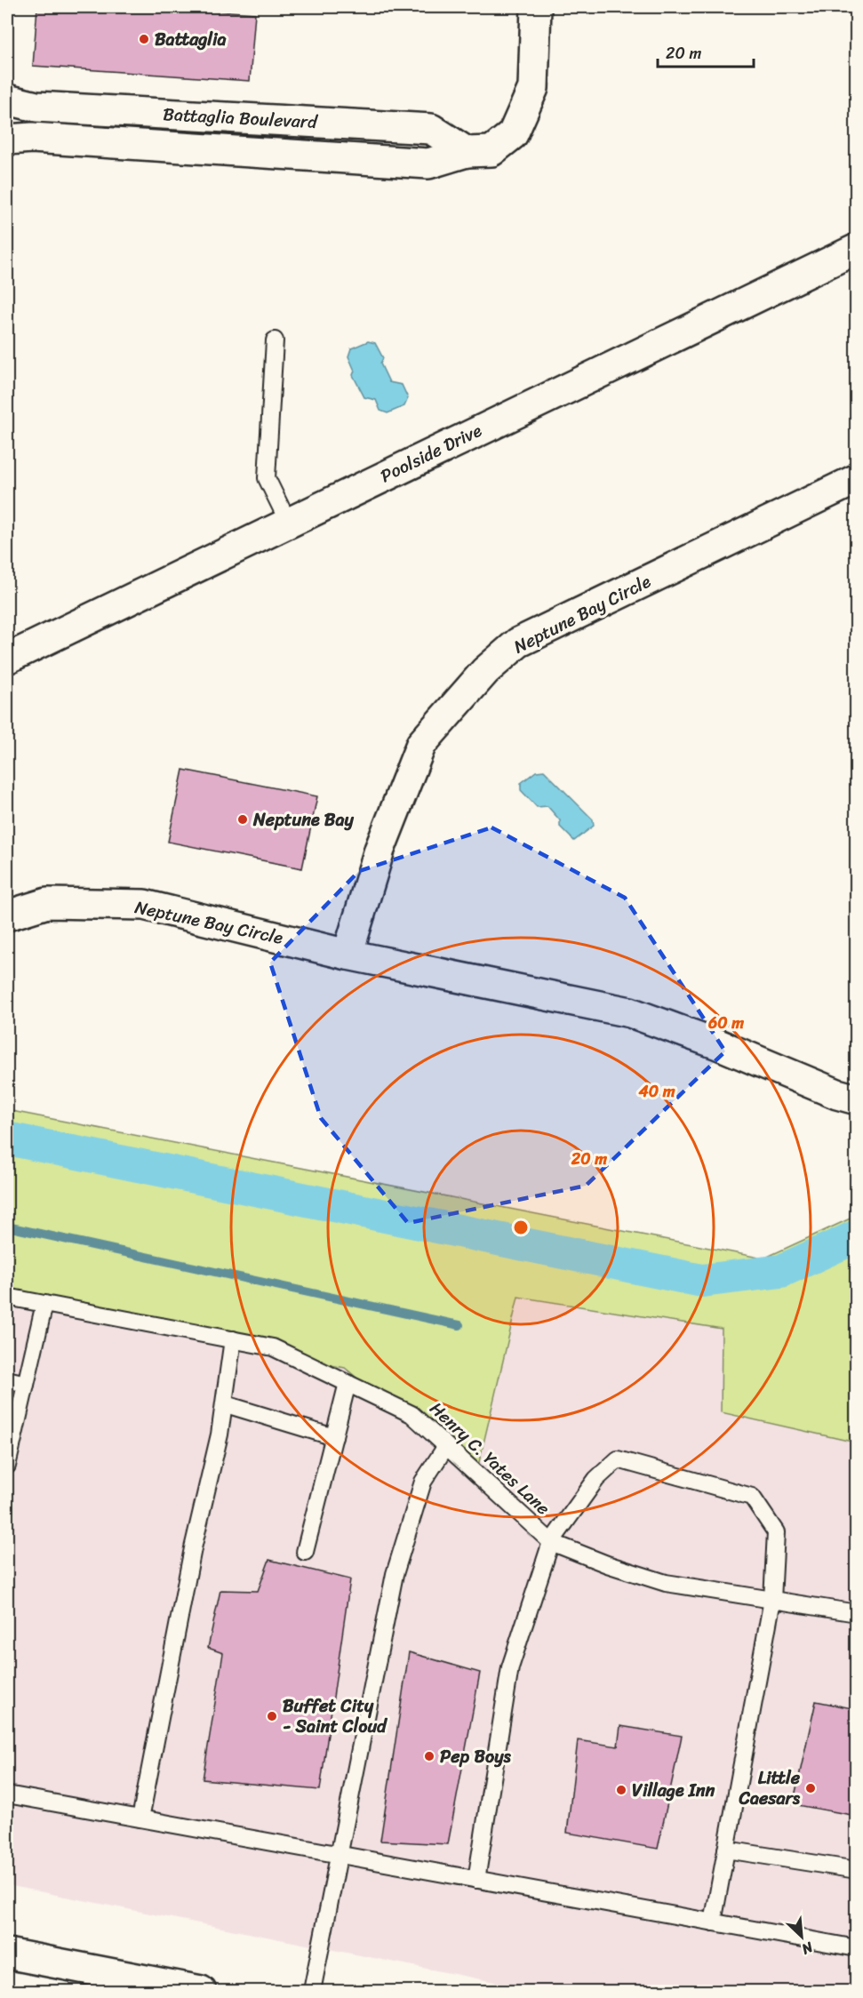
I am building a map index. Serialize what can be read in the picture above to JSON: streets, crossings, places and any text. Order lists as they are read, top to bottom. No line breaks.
{"streets":{"main road":["Battaglia Boulevard","Poolside Drive","Neptune Bay Circle"],"lane":["Henry C. Yates Lane"]},"places":["Battaglia","Neptune Bay","Buffet City - Saint Cloud","Pep Boys","Little Caesars","Village Inn"],"scale_bar":"20 m","north":"bottom right","rings":["60 m","40 m","20 m"]}
